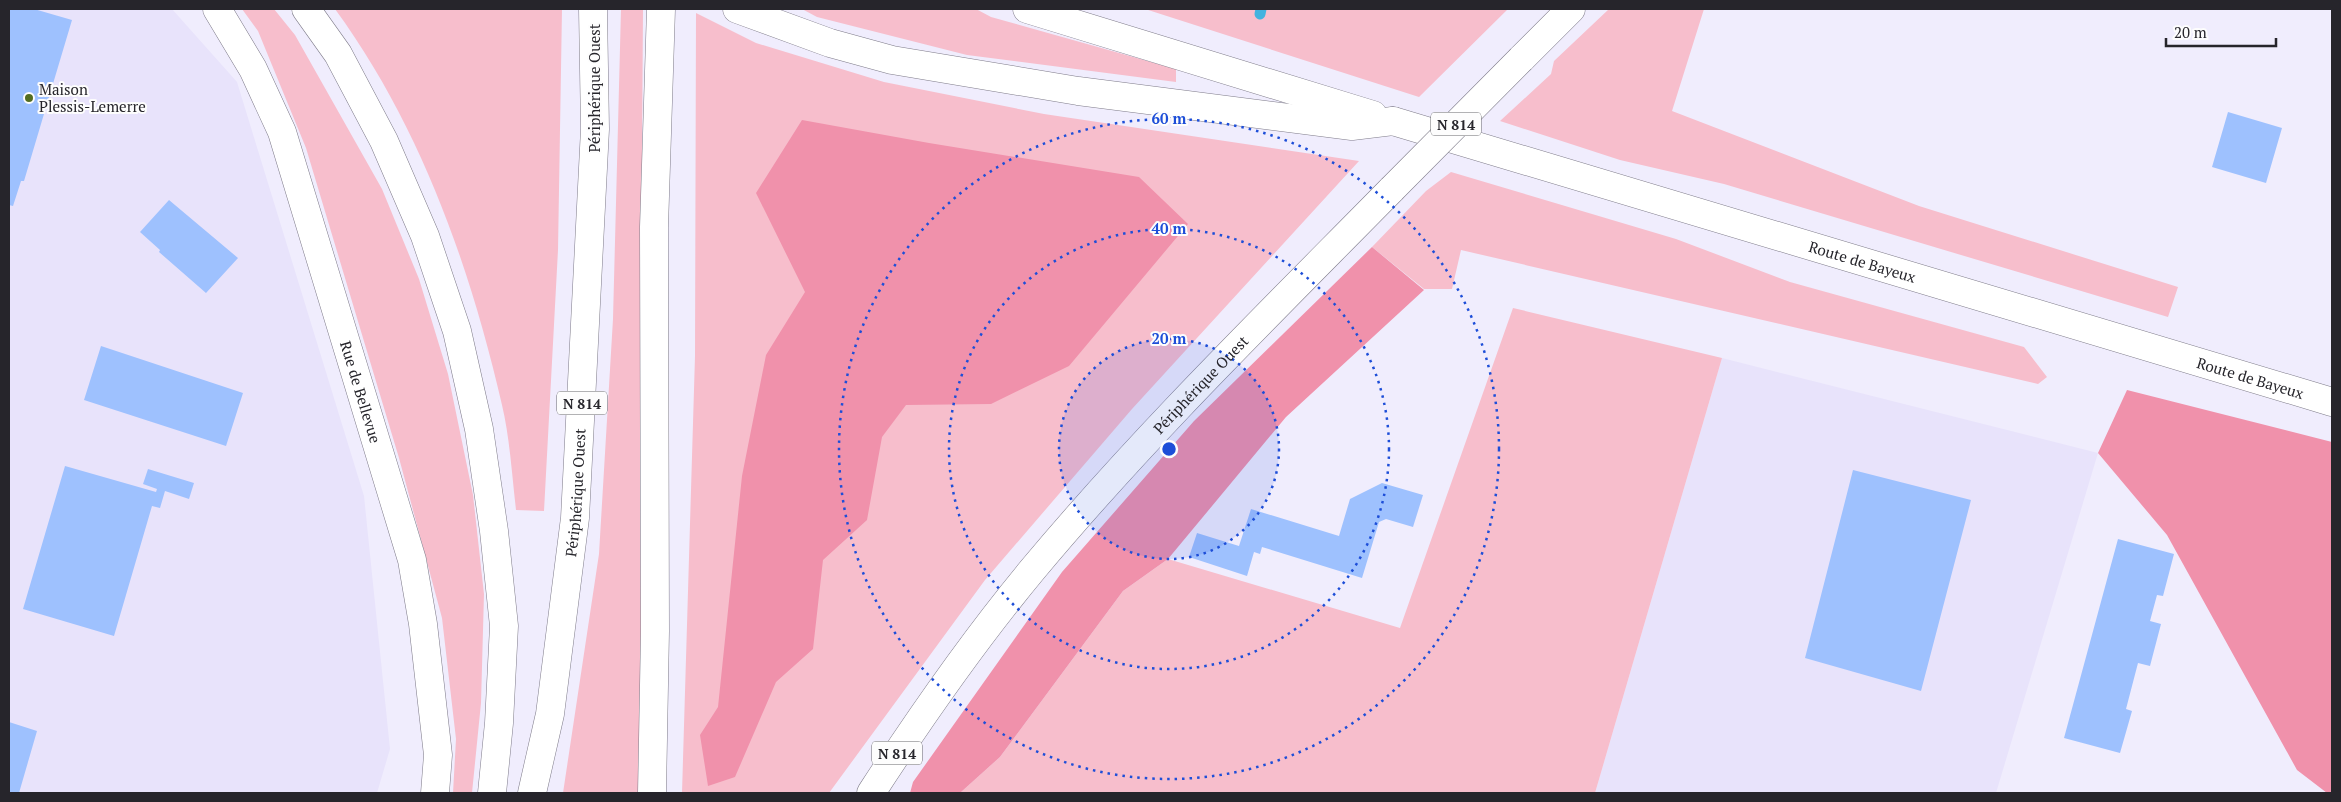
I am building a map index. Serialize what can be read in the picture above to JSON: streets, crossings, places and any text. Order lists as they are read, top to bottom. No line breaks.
{"streets":{"main road":["Périphérique Ouest","N 814","Route de Bayeux","Rue de Bellevue"]},"places":["Maison Plessis-Lemerre"],"scale_bar":"20 m","rings":["60 m","40 m","20 m"]}
